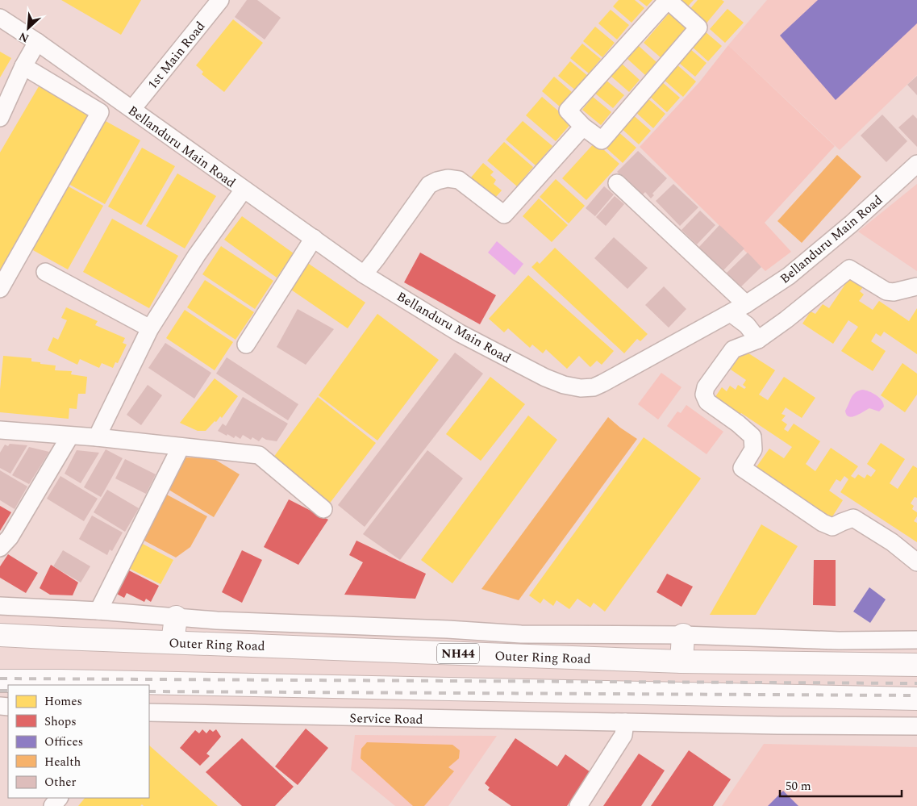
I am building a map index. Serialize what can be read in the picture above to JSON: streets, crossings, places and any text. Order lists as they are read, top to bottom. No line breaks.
{"streets":{"highway":["Outer Ring Road","NH44"],"street":["1st Main Road","Bellanduru Main Road","Service Road"]},"crossings":[["1st Main Road","Bellanduru Main Road"]],"legend":["Homes","Shops","Offices","Health","Other"],"scale_bar":"50 m","north":"bottom left"}
